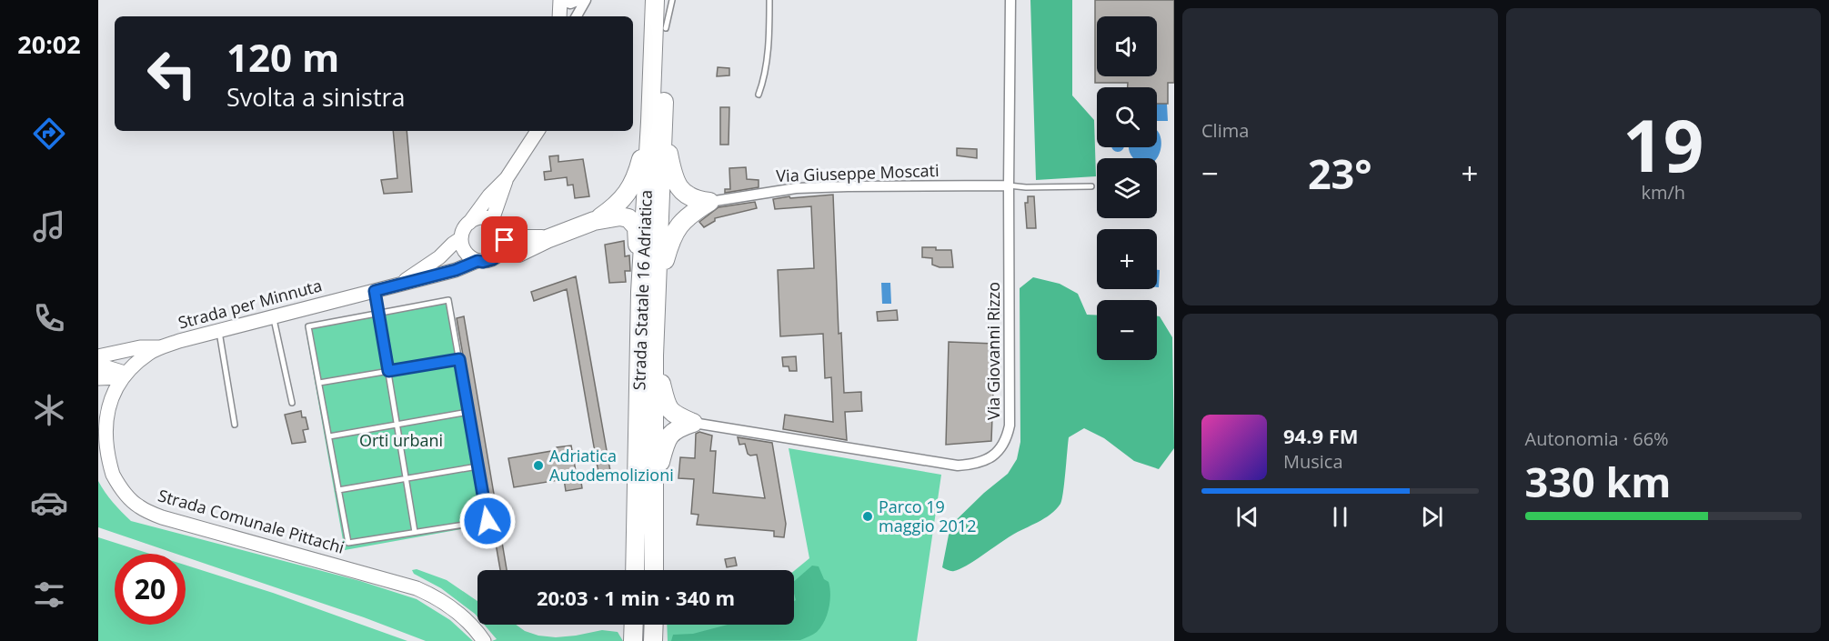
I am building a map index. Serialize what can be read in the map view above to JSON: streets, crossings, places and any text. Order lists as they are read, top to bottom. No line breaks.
{"streets":{"highway":["Strada Statale 16 Adriatica"],"street":["Via Giuseppe Moscati","Strada per Minnuta","Via Giovanni Rizzo","Strada Comunale Pittachi"]},"crossings":[["Via Giuseppe Moscati","Via Giovanni Rizzo"],["Strada per Minnuta","Strada Comunale Pittachi"]],"parks":["Orti urbani"],"places":["Adriatica Autodemolizioni","Parco 19 maggio 2012"],"page":{"tabs":"20:02","tile":["Clima",["19","km/h"],["Autonomia · 66%","330 km"]],"map_buttons":["+","−"],"turn":["120 m","Svolta a sinistra"],"heat":["−","23°","+"],"song":["94.9 FM","Musica"],"limit":"20","trip":"20:03 · 1 min · 340 m"}}
